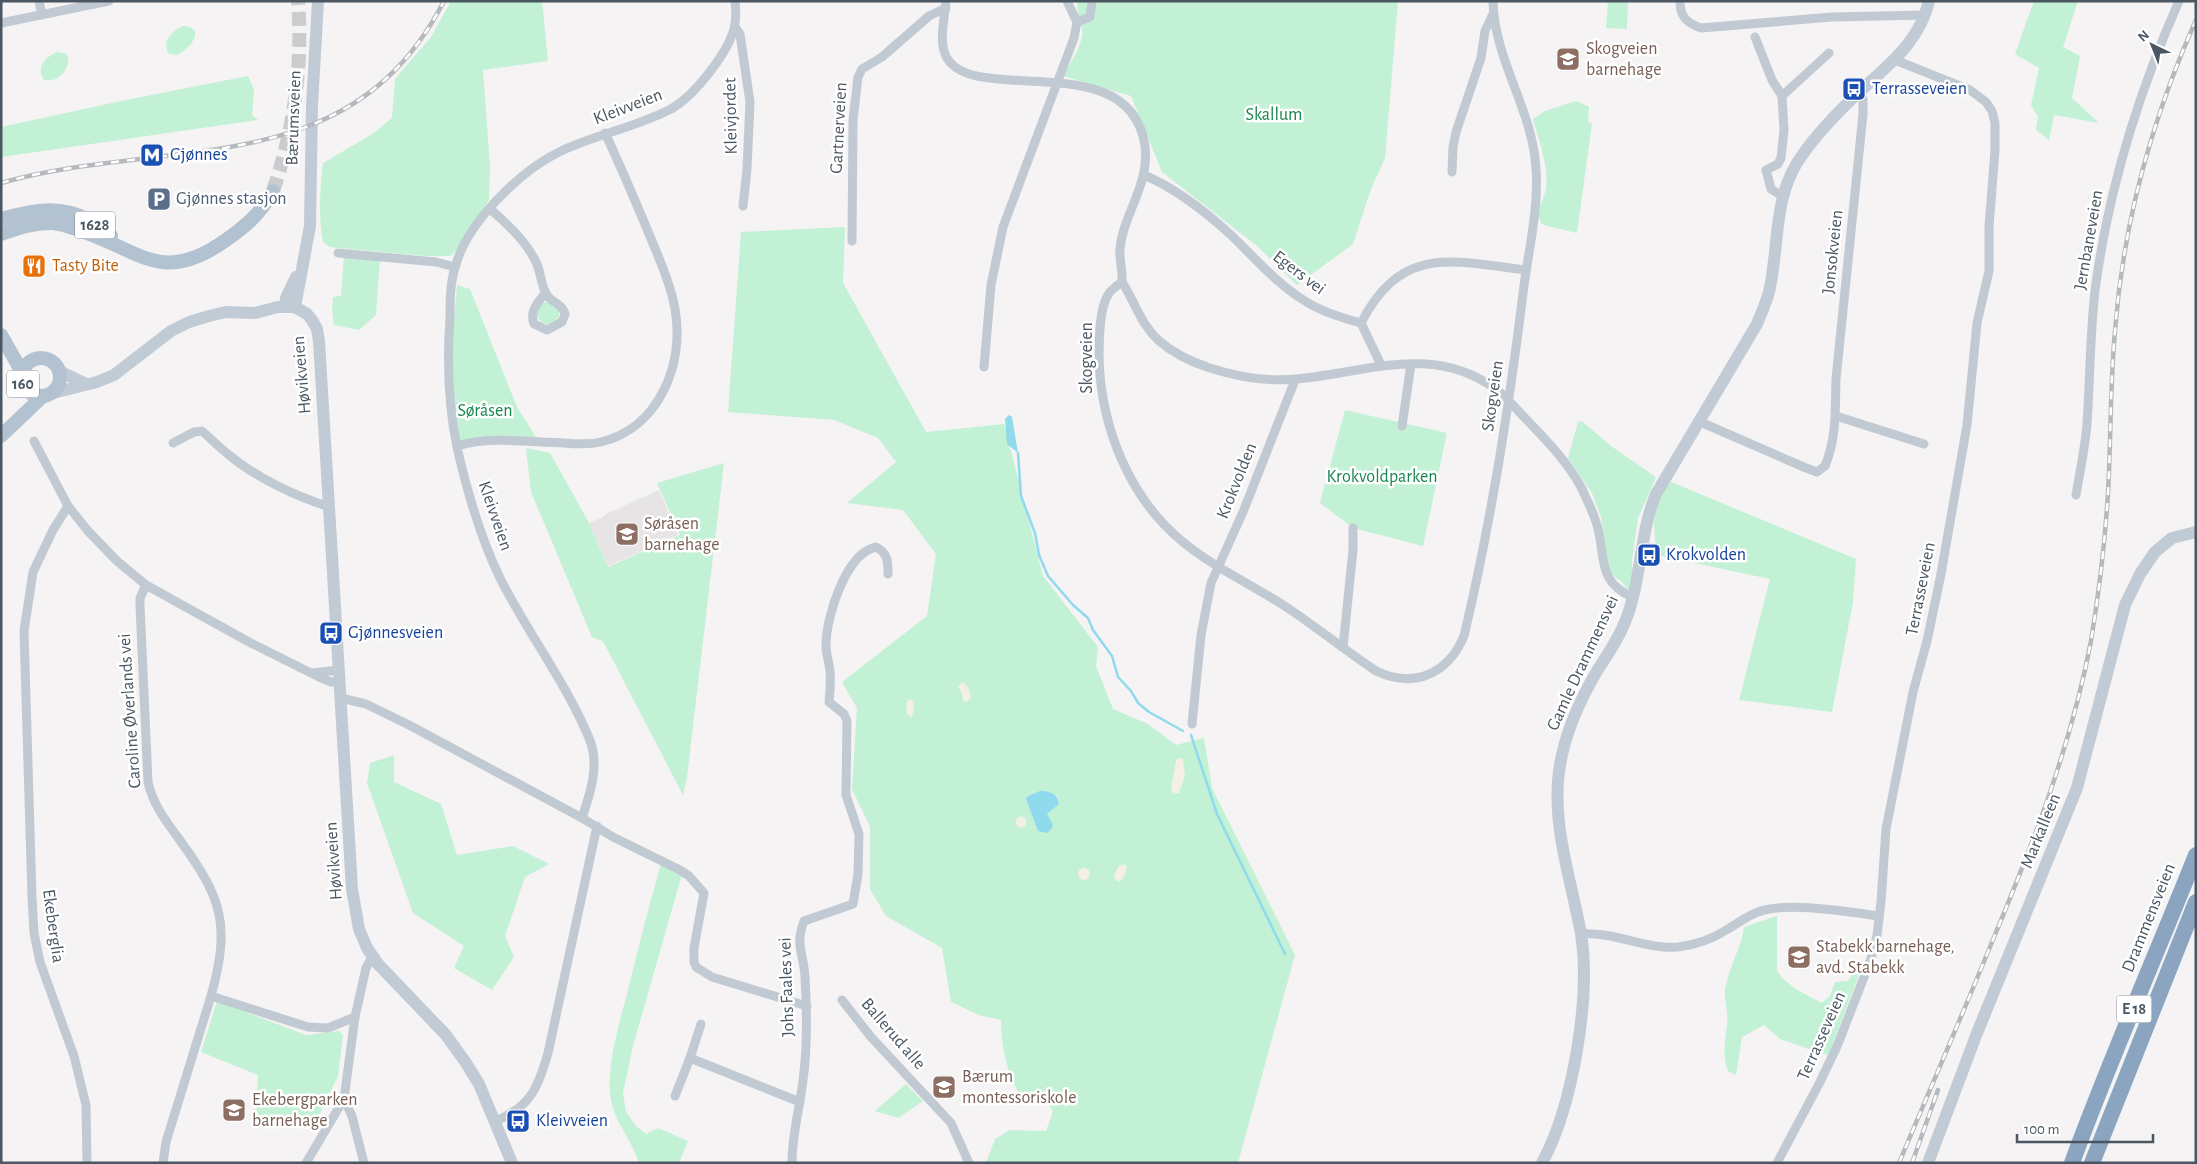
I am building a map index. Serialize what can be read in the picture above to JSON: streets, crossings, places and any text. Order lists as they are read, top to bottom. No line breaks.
{"streets":{"highway":["Drammensveien","E 18"],"main road":["Bærumsveien","1628","Høvikveien","160","Gamle Drammensvei","Markalleen"],"street":["Kleivveien","Kleivjordet","Gartnerveien","Jernbaneveien","Jonsokveien","Egers vei","Skogveien","Krokvolden","Terrasseveien","Caroline Øverlands vei","Ekeberglia","Johs Faales vei","Ballerud alle"]},"crossings":[["Kleivveien","Kleivjordet"],["Bærumsveien","Høvikveien"],["Jonsokveien","Gamle Drammensvei"],["Skogveien","Krokvolden"],["Terrasseveien","Gamle Drammensvei"]],"parks":["Skallum","Søråsen","Krokvoldparken"],"places":{"school or university":["Skogveien barnehage","Søråsen barnehage","Stabekk barnehage, avd. Stabekk","Bærum montessoriskole","Ekebergparken barnehage"],"bus stop":["Terrasseveien","Krokvolden","Gjønnesveien","Kleivveien"],"metro station":["Gjønnes"],"parking":["Gjønnes stasjon"],"restaurant":["Tasty Bite"]},"scale_bar":"100 m","north":"top left"}
